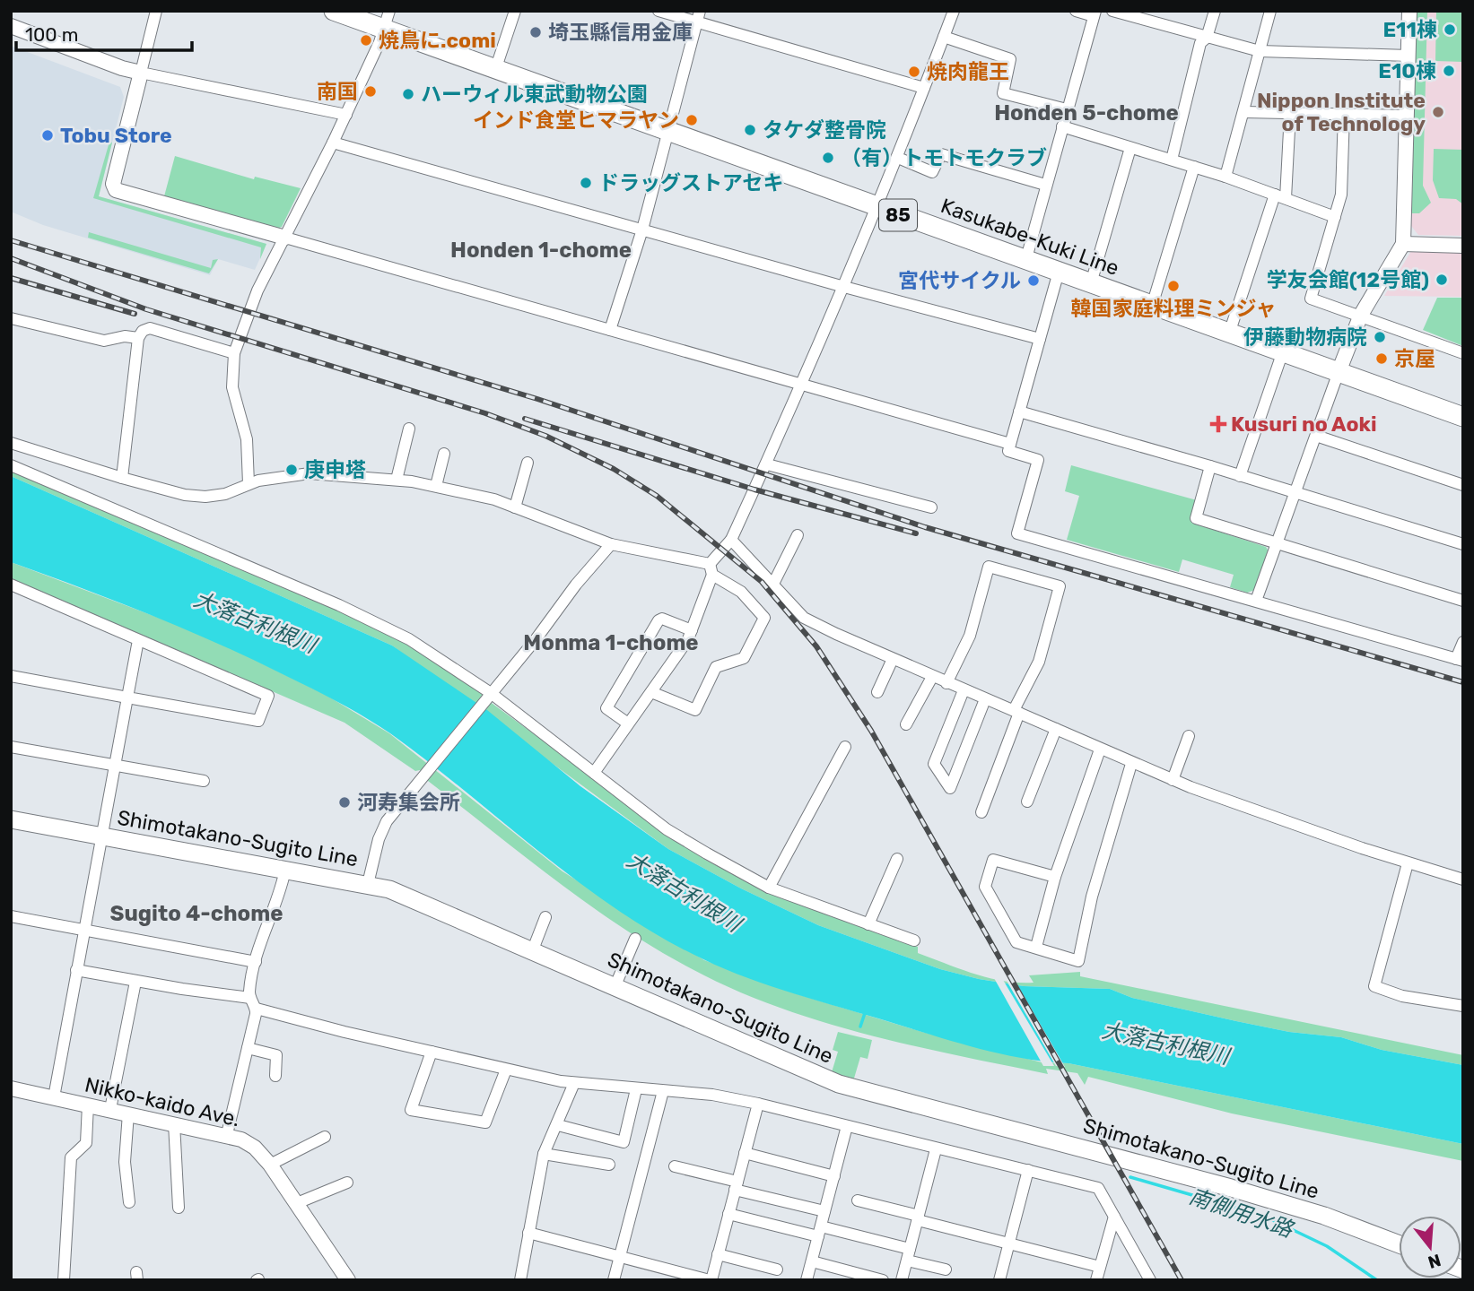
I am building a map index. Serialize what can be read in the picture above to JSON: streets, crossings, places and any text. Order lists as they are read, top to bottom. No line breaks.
{"streets":{"main road":["85","Kasukabe-Kuki Line","Shimotakano-Sugito Line"],"street":["Nikko-kaido Ave."]},"districts":["Honden 5-chome","Honden 1-chome","Monma 1-chome","Sugito 4-chome"],"water":["大落古利根川","南側用水路"],"places":{"other":["E11棟","埼玉縣信用金庫","焼鳥に.comi","E10棟","焼肉龍王","南国","ハーウィル東武動物公園","Nippon Institute of Technology","インド食堂ヒマラヤン","タケダ整骨院","Tobu Store","（有）トモトモクラブ","ドラッグストアセキ","学友会館(12号館)","宮代サイクル","韓国家庭料理ミンジャ","伊藤動物病院","京屋","庚申塔","河寿集会所"],"health":["Kusuri no Aoki"]},"scale_bar":"100 m","north":"bottom"}
